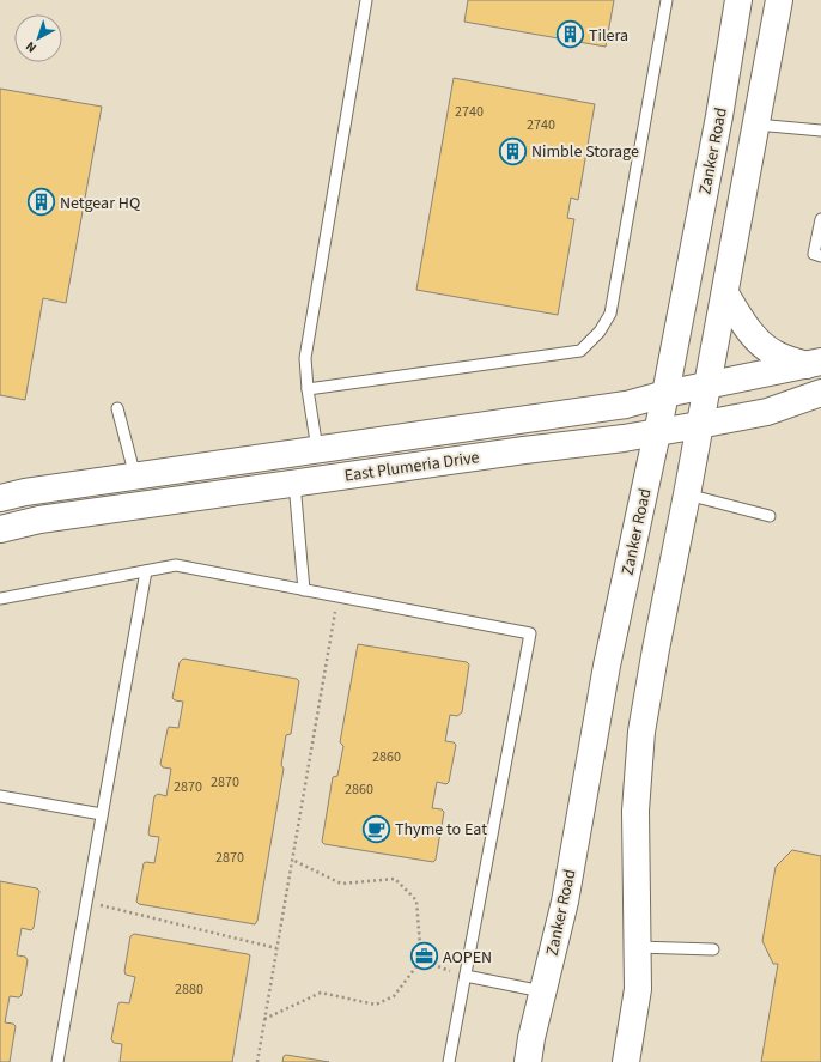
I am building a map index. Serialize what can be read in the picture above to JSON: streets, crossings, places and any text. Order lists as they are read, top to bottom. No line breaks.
{"streets":{"main road":["Zanker Road","East Plumeria Drive"]},"crossings":[["Zanker Road","East Plumeria Drive"]],"places":{"building":["Tilera","Nimble Storage","Netgear HQ"],"cafe":["Thyme to Eat"],"office":["AOPEN"]},"house_numbers":["2740","2740","2860","2870","2870","2860","2870","2880"],"north":"bottom left"}
